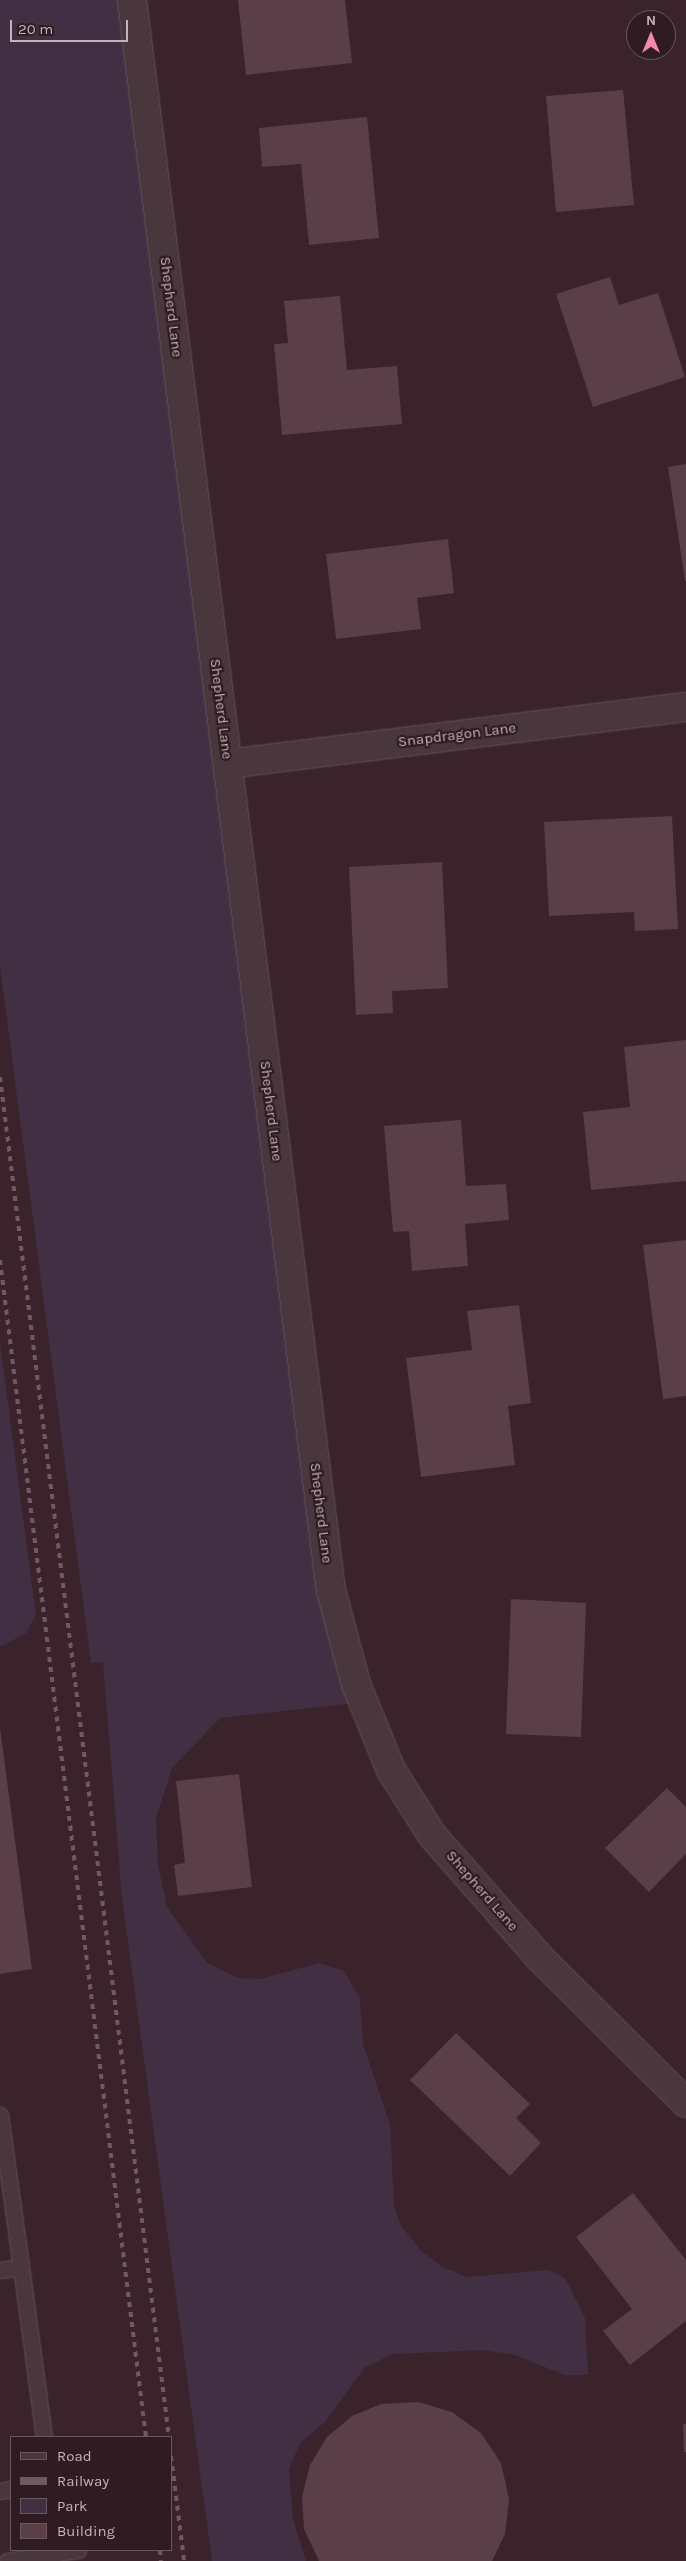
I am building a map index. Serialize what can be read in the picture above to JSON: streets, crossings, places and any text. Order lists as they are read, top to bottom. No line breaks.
{"streets":{"street":["Shepherd Lane","Snapdragon Lane"]},"crossings":[["Shepherd Lane","Snapdragon Lane"]],"legend":["Road","Railway","Park","Building"],"scale_bar":"20 m","north":"top"}
